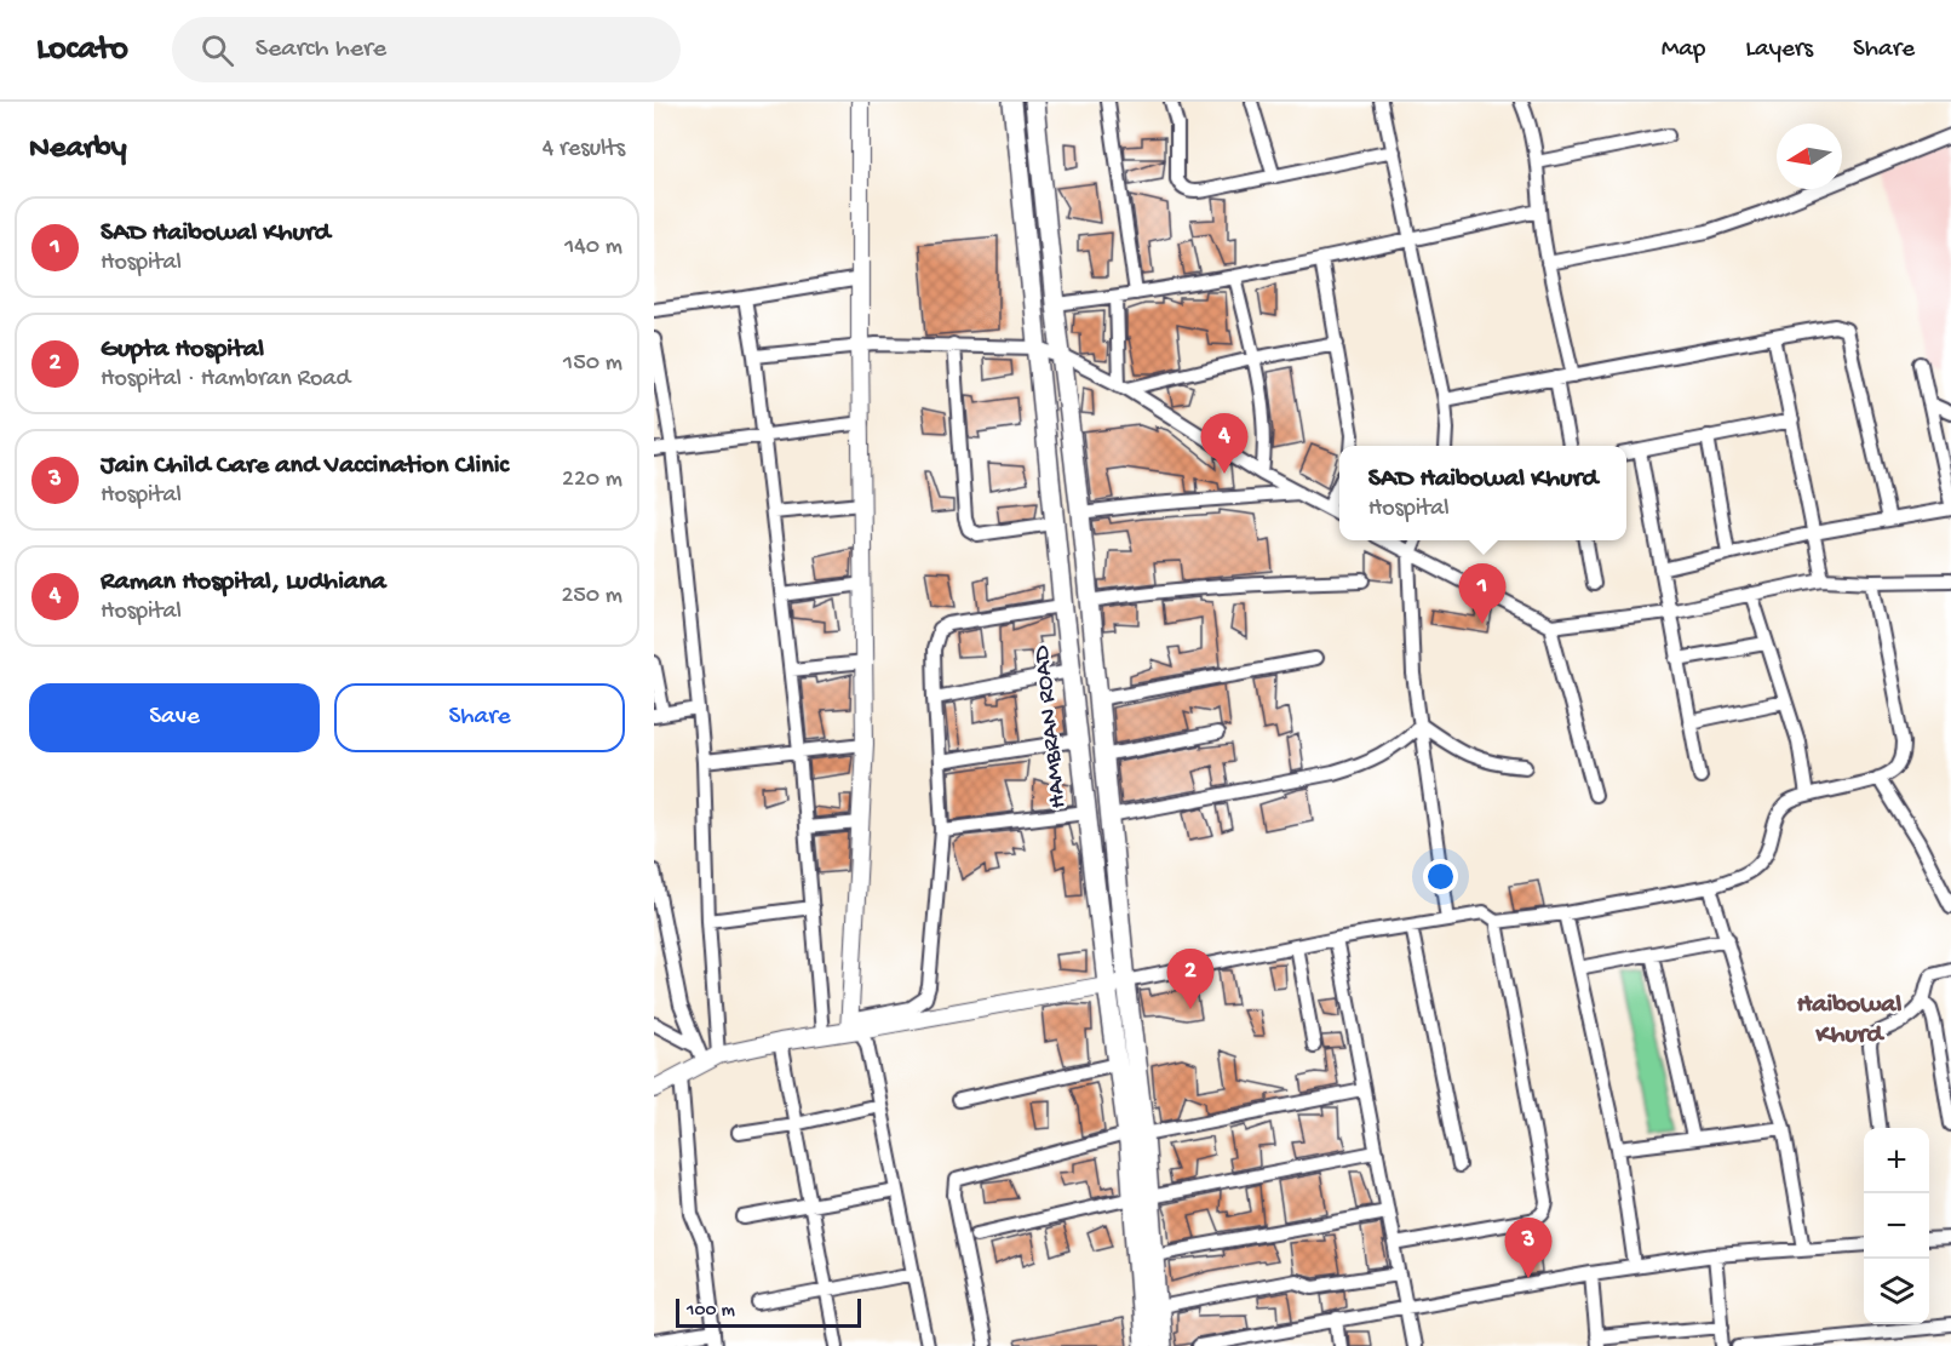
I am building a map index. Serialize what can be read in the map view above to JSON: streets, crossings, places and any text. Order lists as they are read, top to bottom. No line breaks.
{"streets":{"main road":["HAMBRAN ROAD"]},"districts":["Haibowal Khurd"],"scale_bar":"100 m","north":"left","page":{"header":"Locato","search":"Search here","nav":["Map","Layers","Share"],"heading":["Nearby","4 results"],"list":[{"mark":"1","name":"SAD Haibowal Khurd","note":"Hospital","value":"140 m"},{"mark":"2","name":"Gupta Hospital","note":"Hospital · Hambran Road","value":"150 m"},{"mark":"3","name":"Jain Child Care and Vaccination Clinic","note":"Hospital","value":"220 m"},{"mark":"4","name":"Raman Hospital, Ludhiana","note":"Hospital","value":"250 m"}],"pins":["4","1","2","3"],"popup":["SAD Haibowal Khurd","Hospital"],"buttons":["Save","Share"],"map_buttons":["+","−"],"scale":"100 m"}}
